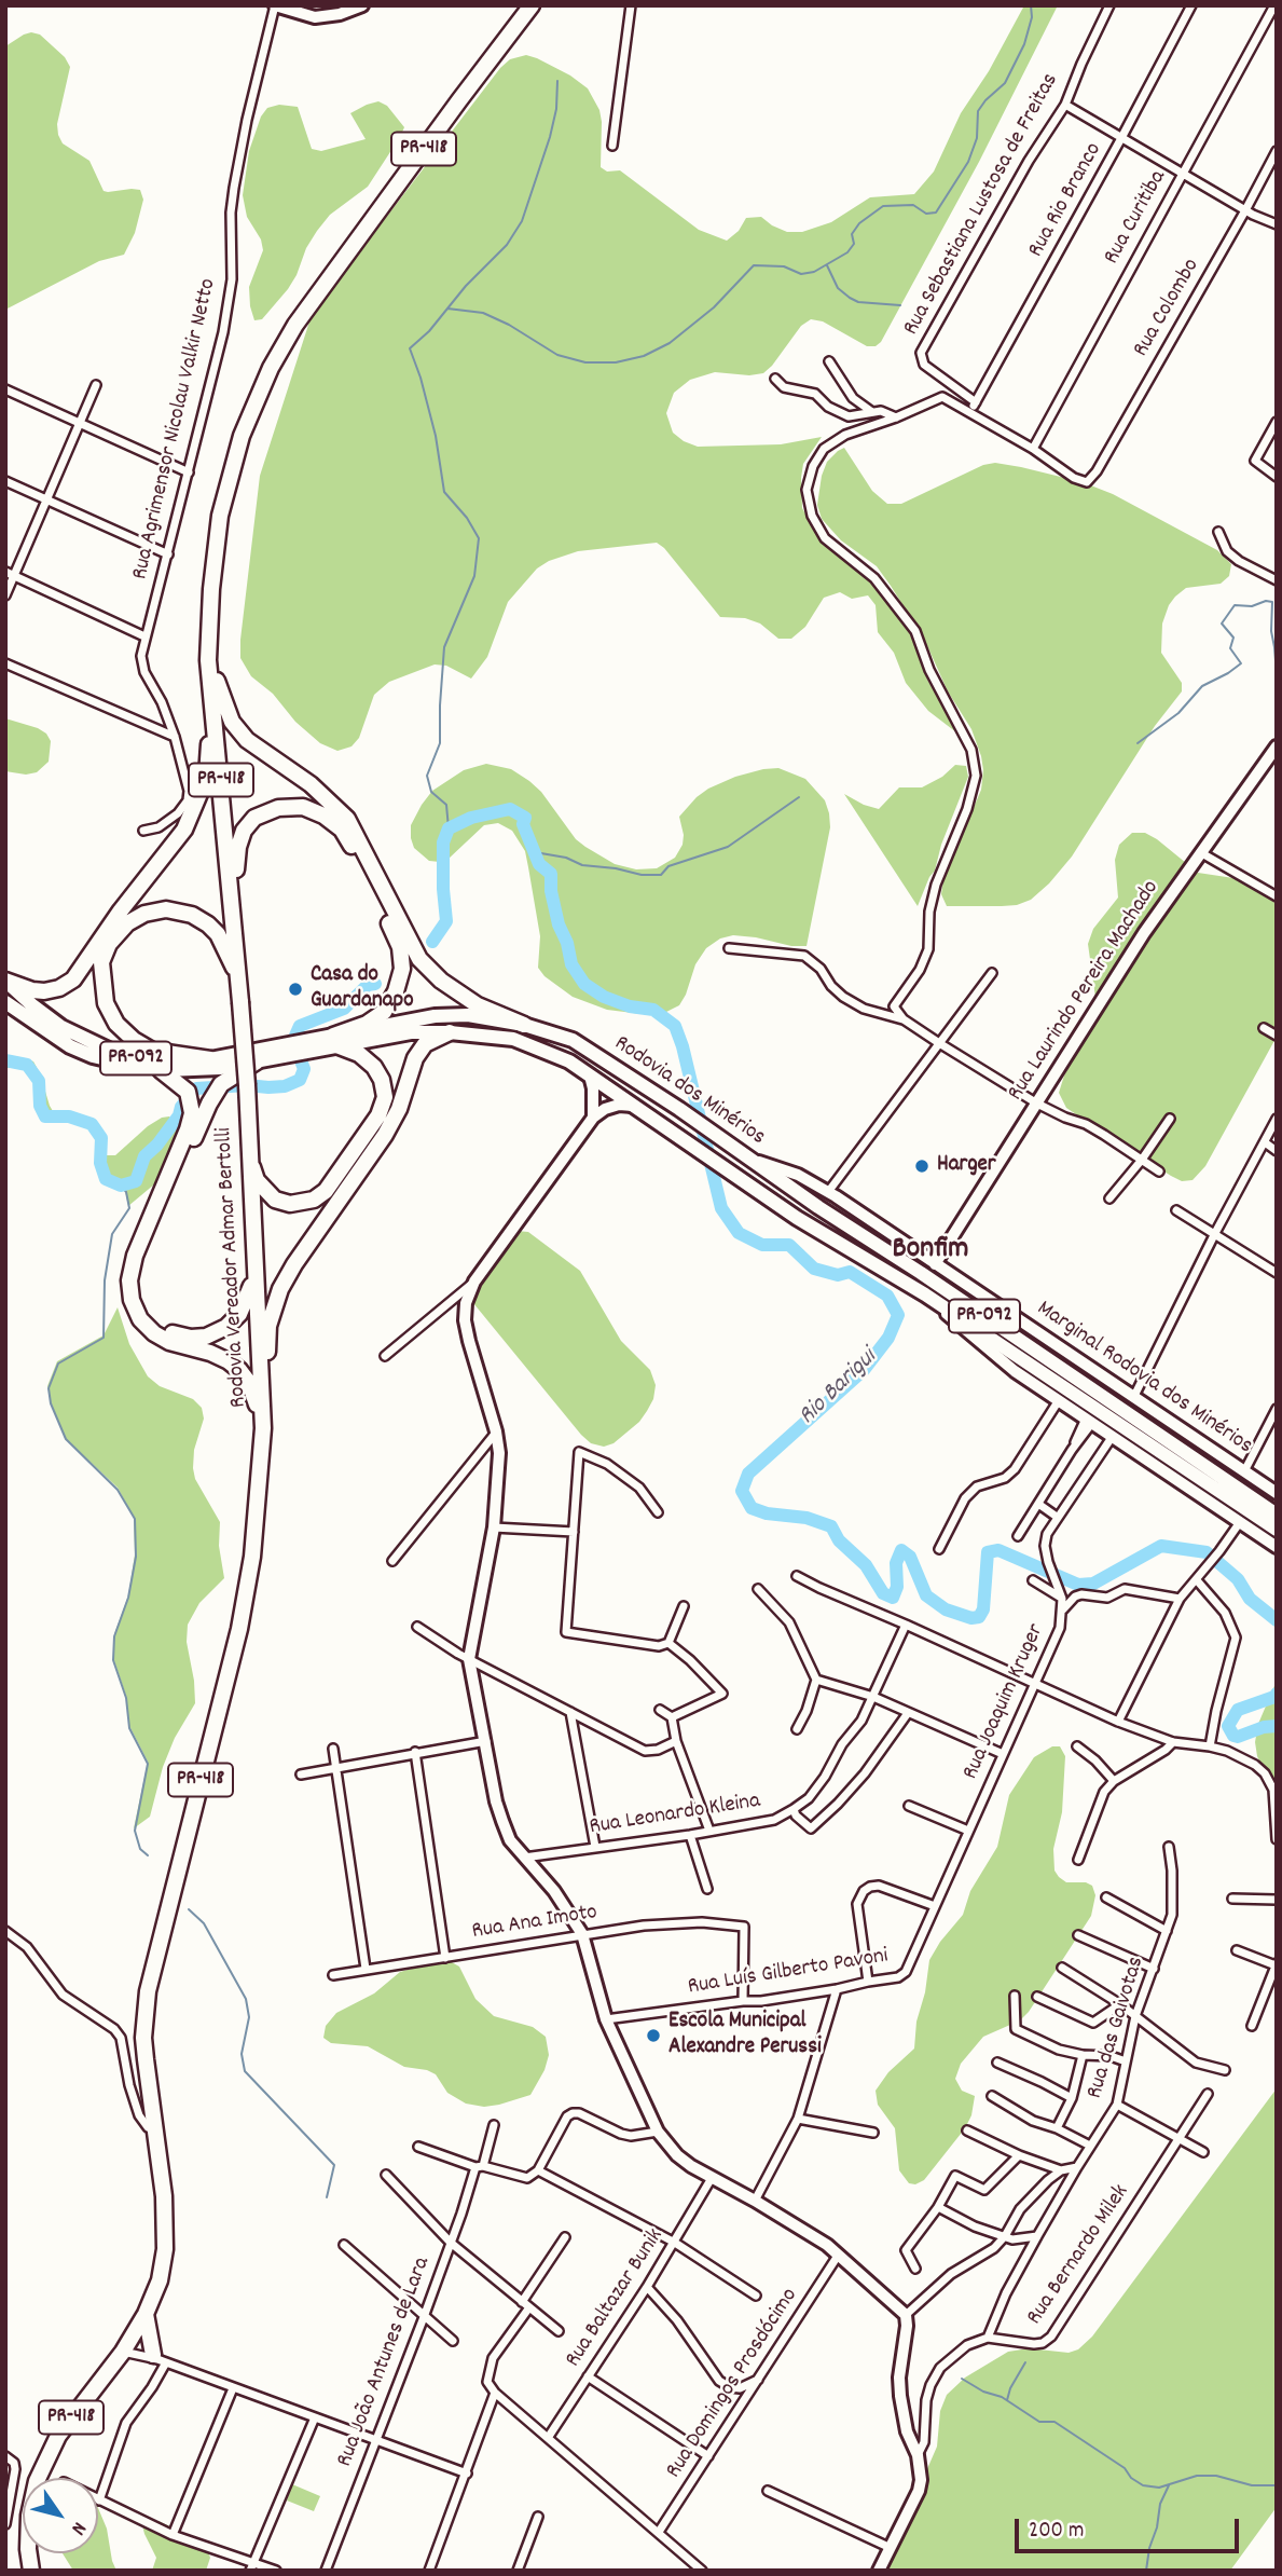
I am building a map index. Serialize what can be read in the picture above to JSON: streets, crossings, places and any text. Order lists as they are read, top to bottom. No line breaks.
{"streets":{"highway":["PR-418","Rodovia Vereador Admar Bertolli"],"main road":["Rua Laurindo Pereira Machado","PR-092","Rodovia dos Minérios","Marginal Rodovia dos Minérios"],"street":["Rua Rio Branco","Rua Sebastiana Lustosa de Freitas","Rua Curitiba","Rua Colombo","Rua Agrimensor Nicolau Valkir Netto","Rua Joaquim Kruger","Rua Leonardo Kleina","Rua Ana Imoto","Rua Luís Gilberto Pavoni","Rua das Gaivotas","Rua Bernardo Milek","Rua Baltazar Bunik","Rua João Antunes de Lara","Rua Domingos Prosdócimo"]},"crossings":[["Rua Rio Branco","Rua Sebastiana Lustosa de Freitas"],["Rua Curitiba","Rua Colombo"],["Rua Laurindo Pereira Machado","Marginal Rodovia dos Minérios"],["Rodovia dos Minérios","Marginal Rodovia dos Minérios"],["Rua Joaquim Kruger","Rua Luís Gilberto Pavoni"],["Rua Ana Imoto","Rua Luís Gilberto Pavoni"],["Rua das Gaivotas","Rua Bernardo Milek"]],"districts":["Bonfim"],"water":["Rio Barigui"],"places":["Casa do Guardanapo","Harger","Escola Municipal Alexandre Perussi"],"scale_bar":"200 m","north":"bottom right"}
